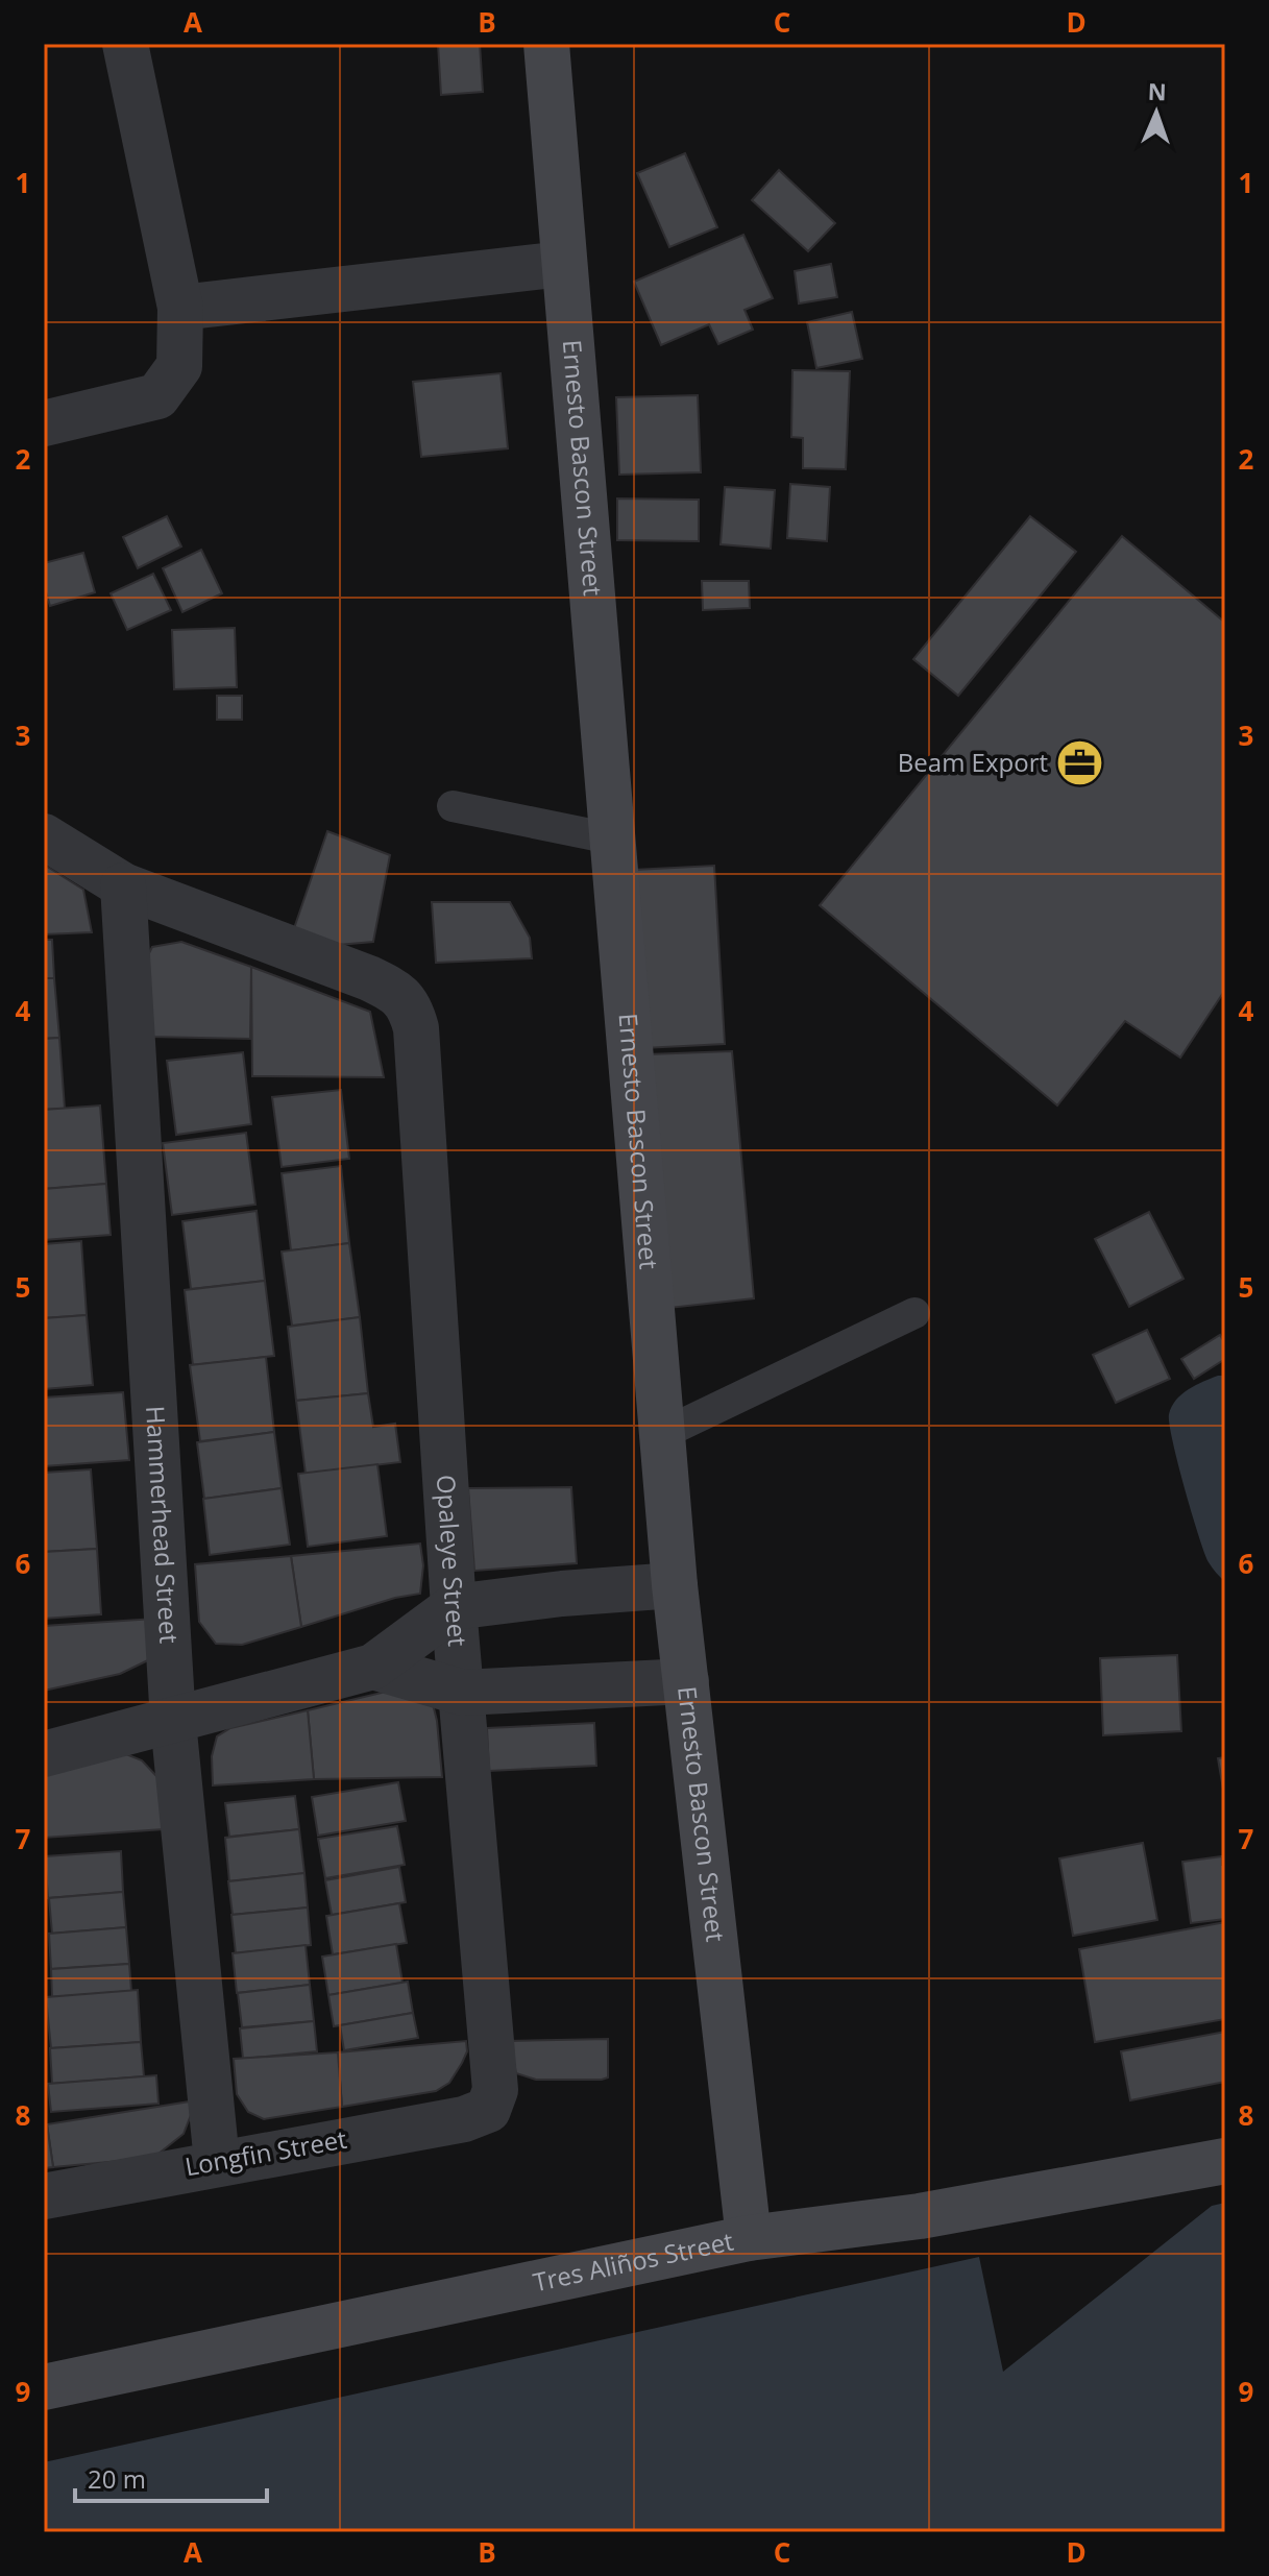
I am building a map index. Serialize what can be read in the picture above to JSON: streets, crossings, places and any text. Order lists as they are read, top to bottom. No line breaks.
{"streets":{"street":["Ernesto Bascon Street","Hammerhead Street","Opaleye Street","Longfin Street","Tres Aliños Street"]},"crossings":[["Ernesto Bascon Street","Tres Aliños Street"],["Hammerhead Street","Opaleye Street"],["Hammerhead Street","Longfin Street"],["Opaleye Street","Longfin Street"]],"places":{"office":["Beam Export"]},"scale_bar":"20 m","north":"top","grid":{"columns":["A","B","C","D"],"rows":["1","2","3","4","5","6","7","8","9"]}}
